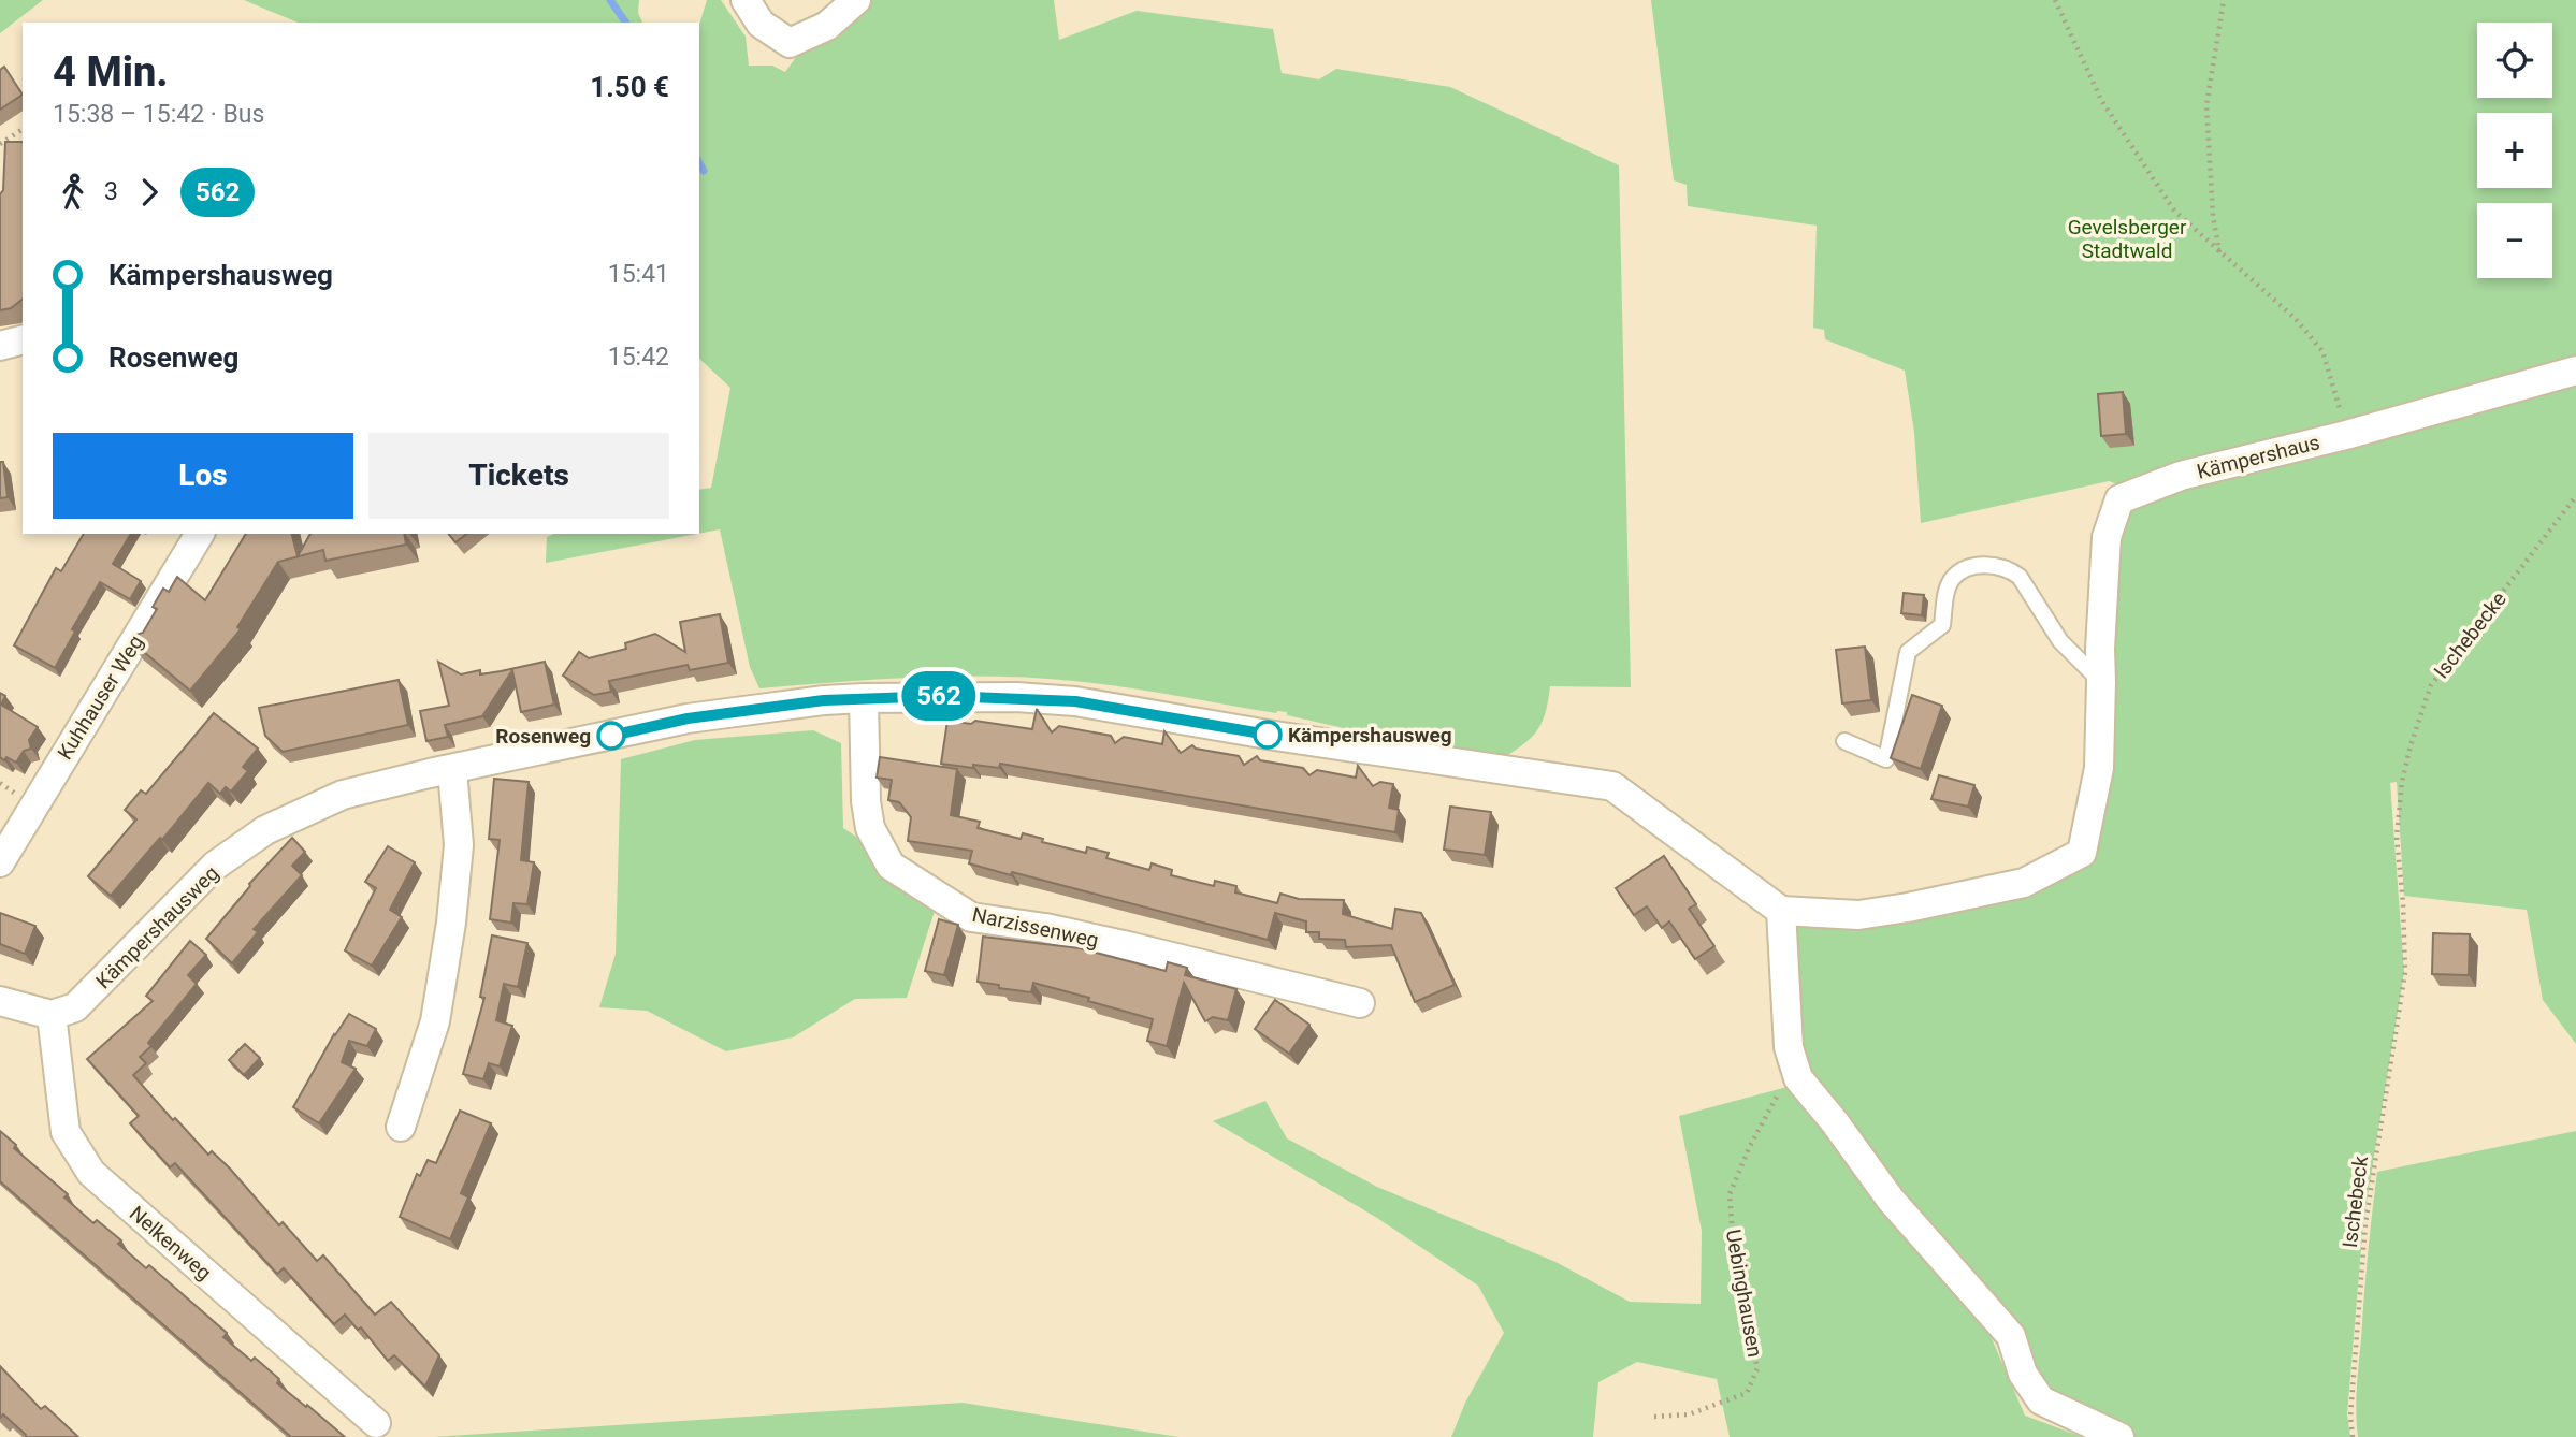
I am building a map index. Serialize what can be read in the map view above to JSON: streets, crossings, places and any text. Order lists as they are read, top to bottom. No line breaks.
{"streets":{"street":["Kämpershaus","Kuhhauser Weg","Kämpershausweg","Narzissenweg","Nelkenweg"],"path":["Ischebecke","Ischebeck","Uebinghausen"]},"crossings":[["Kämpershaus","Kämpershausweg"],["Ischebecke","Ischebeck"],["Kämpershausweg","Narzissenweg"],["Kämpershausweg","Nelkenweg"]],"parks":["Gevelsberger Stadtwald"],"places":["Kämpershausweg","Rosenweg"],"lines":["bus line 562"],"page":{"on_map":"562","map_buttons":["+","−"],"heading":["4 Min.","15:38 – 15:42 · Bus","1.50 €"],"legs":["3","562"],"list":[{"name":"Kämpershausweg","value":"15:41"},{"name":"Rosenweg","value":"15:42"}],"buttons":["Los","Tickets"]}}
